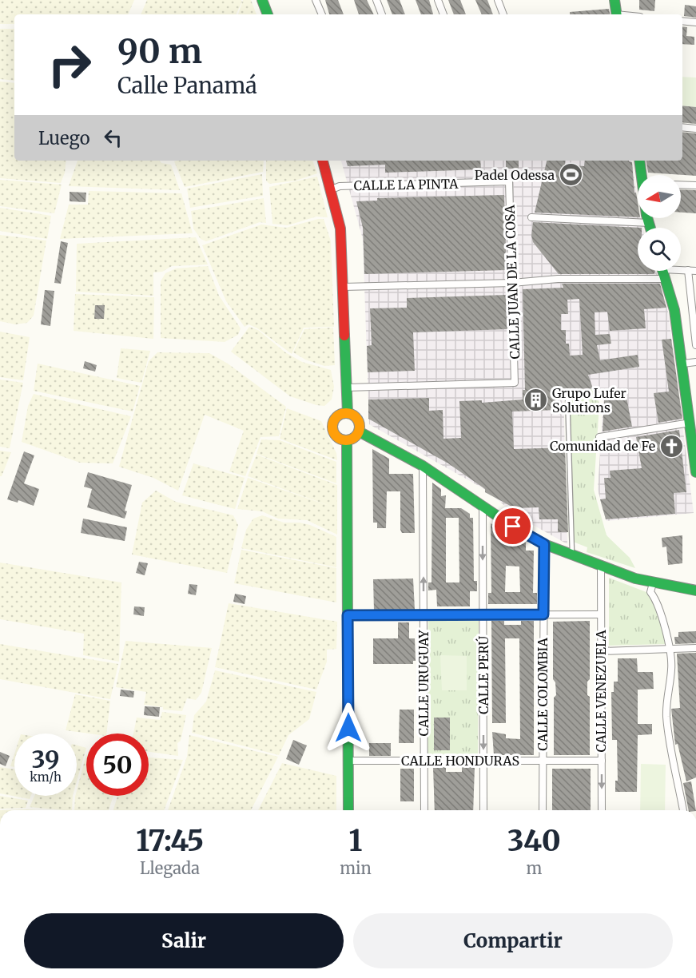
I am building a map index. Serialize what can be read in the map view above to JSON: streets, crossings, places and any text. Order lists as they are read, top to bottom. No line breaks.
{"streets":{"street":["CALLE LA PINTA","CALLE JUAN DE LA COSA","CALLE PERÚ","CALLE URUGUAY","CALLE VENEZUELA","CALLE COLOMBIA","CALLE HONDURAS"]},"crossings":[["CALLE LA PINTA","CALLE JUAN DE LA COSA"],["CALLE PERÚ","CALLE HONDURAS"],["CALLE URUGUAY","CALLE HONDURAS"],["CALLE VENEZUELA","CALLE HONDURAS"],["CALLE COLOMBIA","CALLE HONDURAS"]],"one_way":["CALLE PERÚ","CALLE URUGUAY"],"places":{"sports":["Padel Odessa"],"building":["Grupo Lufer Solutions"],"church":["Comunidad de Fe"]},"north":"left","page":{"turn":["90 m","Calle Panamá"],"then":"Luego","speed":"39 km/h","limit":"50","eta":["17:45","Llegada","1","min","340","m"],"buttons":["Salir","Compartir"]}}
